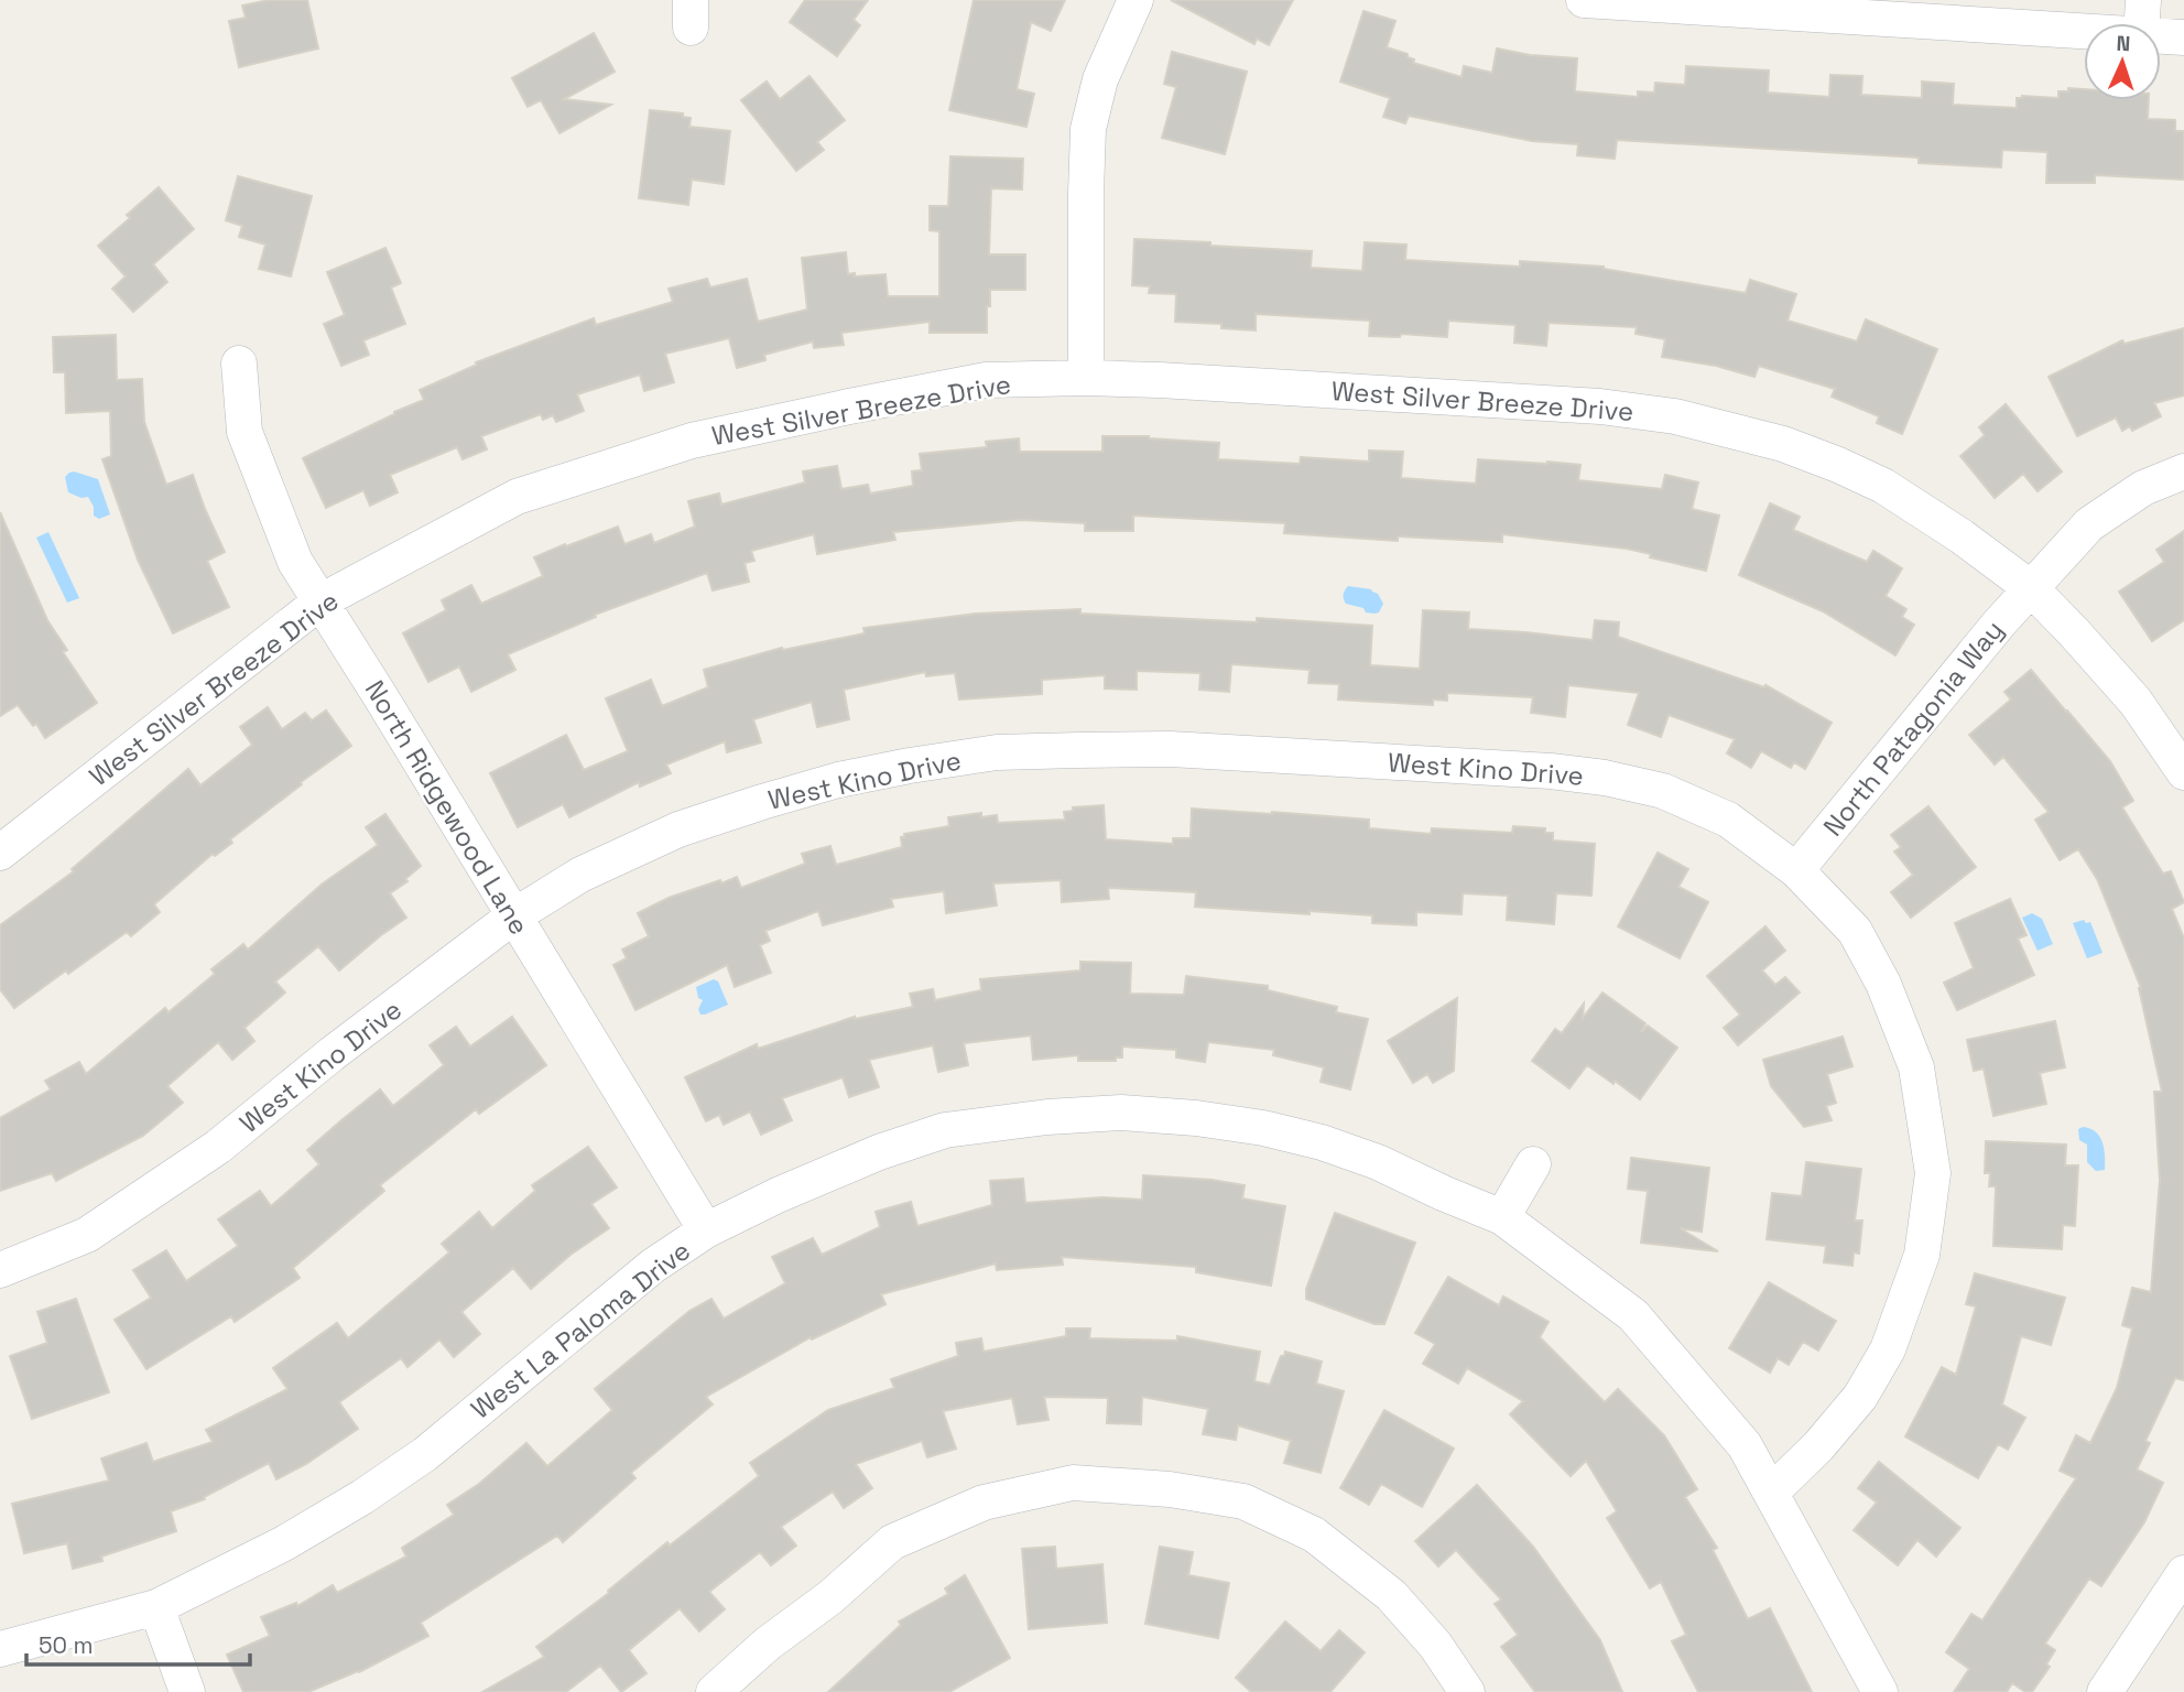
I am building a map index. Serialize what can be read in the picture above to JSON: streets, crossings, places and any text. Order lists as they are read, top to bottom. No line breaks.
{"streets":{"street":["West Silver Breeze Drive","North Patagonia Way","West Kino Drive","North Ridgewood Lane","West La Paloma Drive"]},"crossings":[["West Silver Breeze Drive","North Patagonia Way"],["West Silver Breeze Drive","North Ridgewood Lane"],["North Patagonia Way","West Kino Drive"],["West Kino Drive","North Ridgewood Lane"],["West Kino Drive","West La Paloma Drive"],["North Ridgewood Lane","West La Paloma Drive"]],"scale_bar":"50 m","north":"top"}
